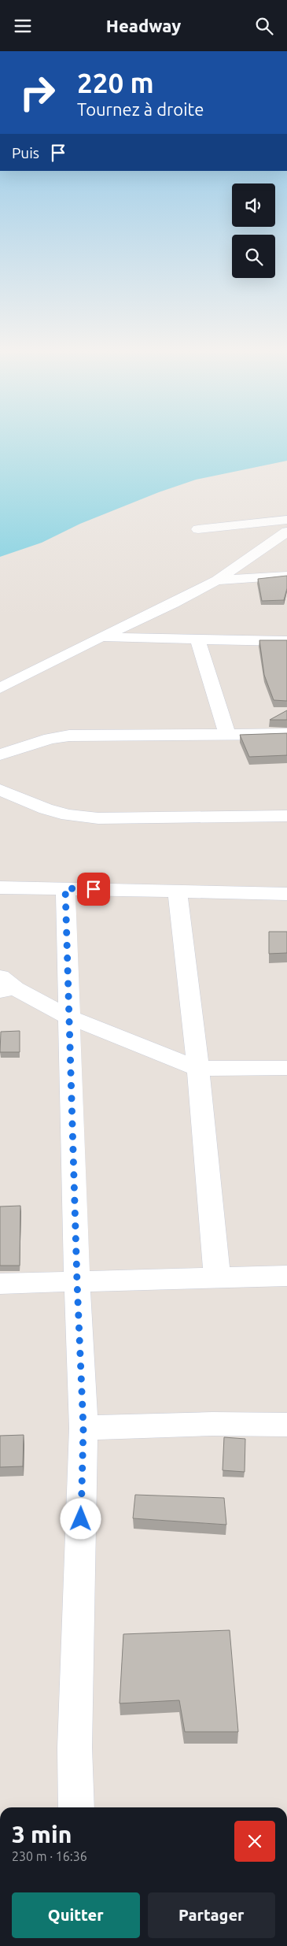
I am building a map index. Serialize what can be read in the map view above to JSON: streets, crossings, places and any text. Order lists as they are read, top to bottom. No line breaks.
{"page":{"header":"Headway","turn":["220 m","Tournez à droite"],"then":"Puis","heading":["3 min","230 m · 16:36"],"buttons":["Quitter","Partager"]}}
